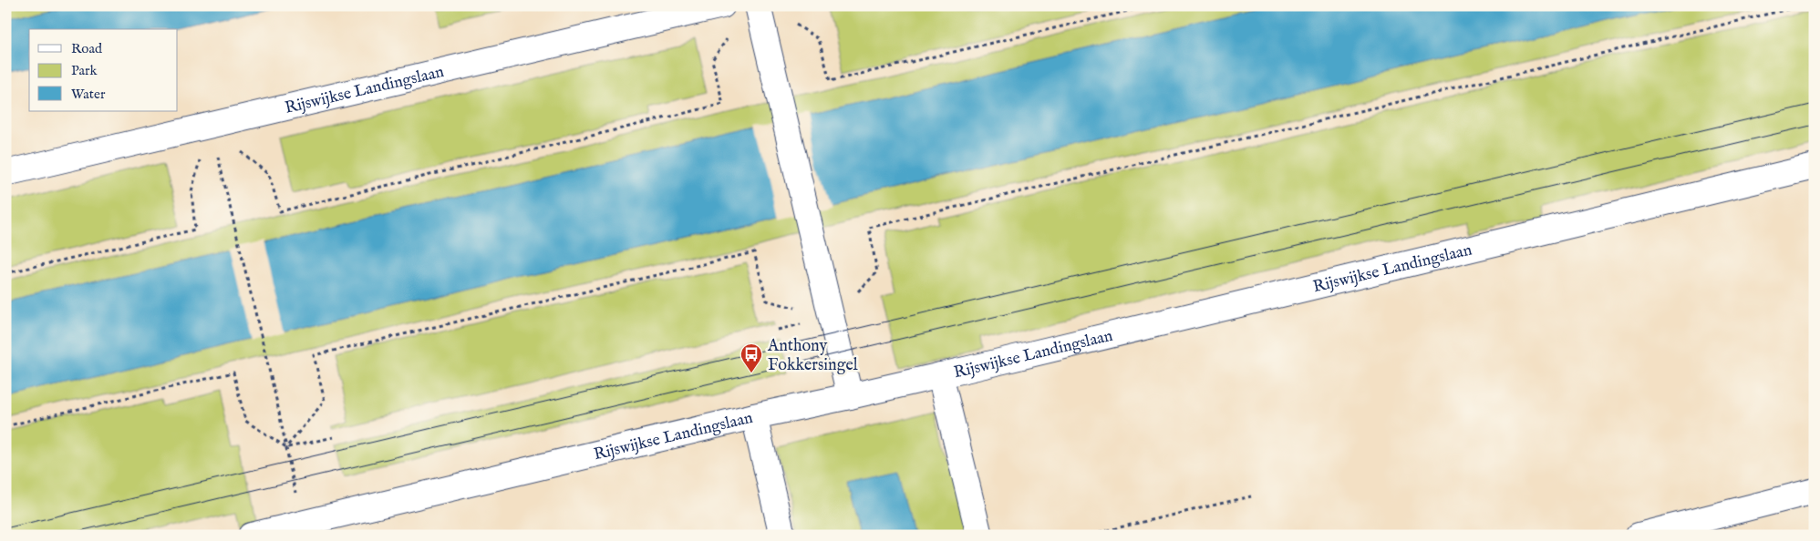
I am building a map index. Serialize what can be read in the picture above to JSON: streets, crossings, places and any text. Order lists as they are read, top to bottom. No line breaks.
{"streets":{"street":["Rijswijkse Landingslaan"]},"places":{"bus stop":["Anthony Fokkersingel"]},"legend":["Road","Park","Water"]}
